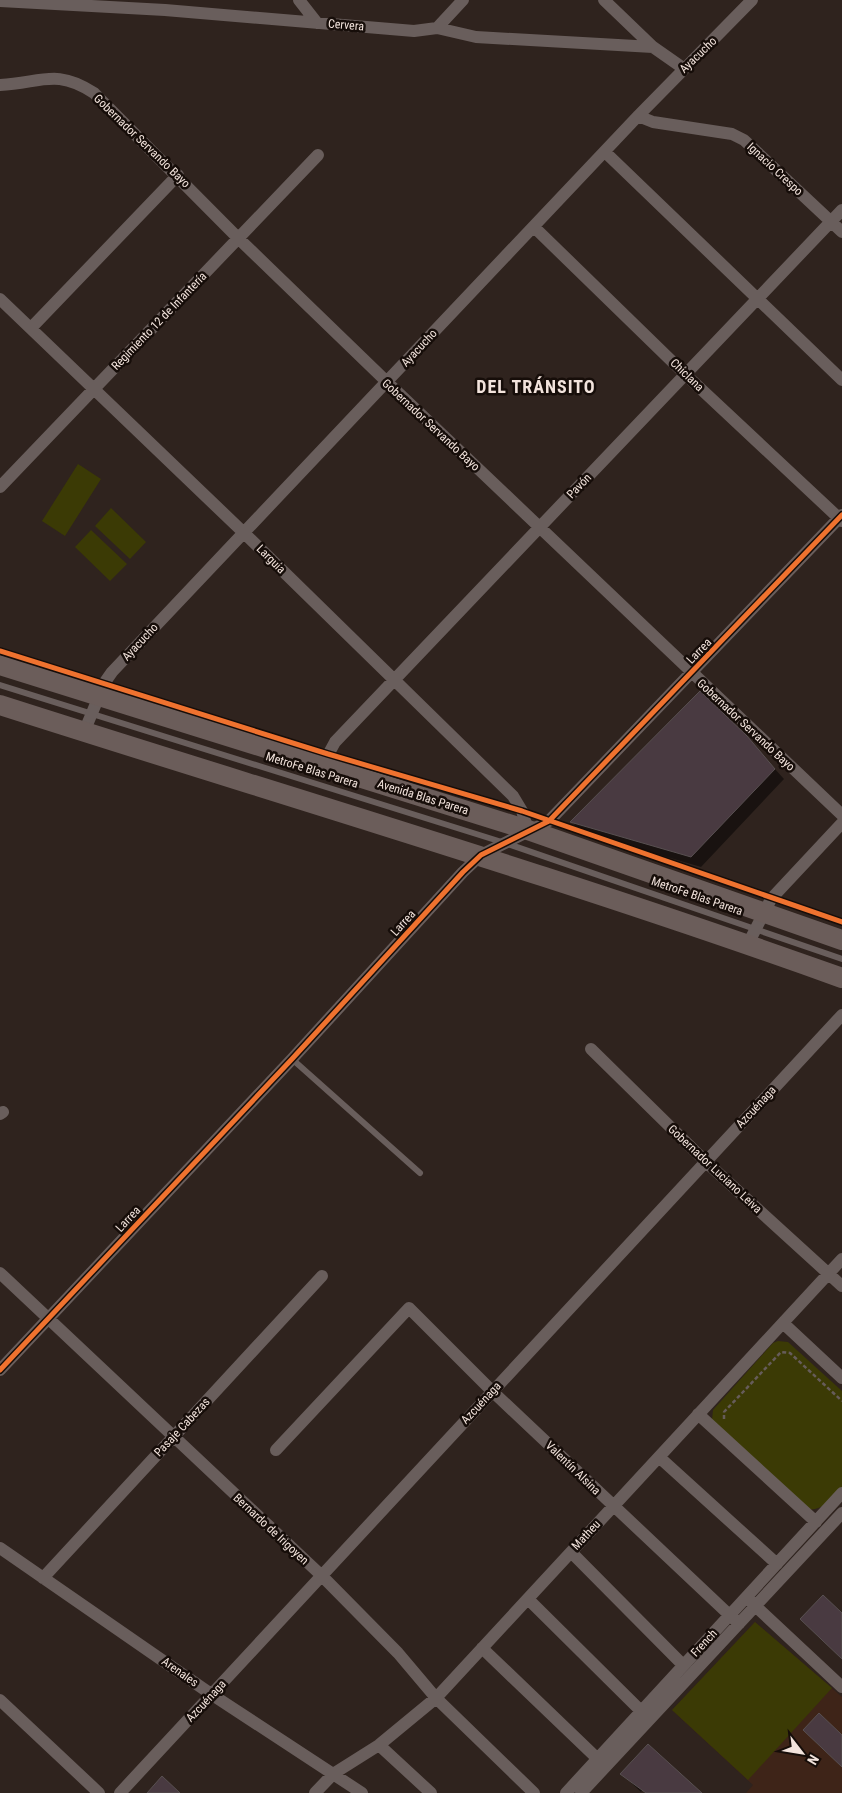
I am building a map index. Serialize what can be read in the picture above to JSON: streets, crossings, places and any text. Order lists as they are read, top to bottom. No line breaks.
{"streets":{"main road":["Avenida Blas Parera"],"street":["Cervera","Ayacucho","Gobernador Servando Bayo","Ignacio Crespo","Regimiento 12 de Infantería","Chiclana","Pavón","Larguia","Larrea","Azcuénaga","Gobernador Luciano Leiva","Pasaje Cabezas","Valentín Alsina","Bernardo de Irigoyen","Matheu","French","Arenales"],"lane":["MetroFe Blas Parera"]},"crossings":[["Ayacucho","Gobernador Servando Bayo"],["Ayacucho","Ignacio Crespo"],["Ayacucho","Chiclana"],["Ayacucho","Larguia"],["Ayacucho","MetroFe Blas Parera"],["Ayacucho","Avenida Blas Parera"],["Gobernador Servando Bayo","Regimiento 12 de Infantería"],["Gobernador Servando Bayo","Pavón"],["Gobernador Servando Bayo","Larrea"],["Ignacio Crespo","Pavón"],["Regimiento 12 de Infantería","Larguia"],["Chiclana","Pavón"],["Chiclana","Larrea"],["Pavón","Larguia"],["Pavón","Avenida Blas Parera"],["Larguia","Larrea"],["Larguia","Avenida Blas Parera"],["Larrea","MetroFe Blas Parera"],["Larrea","Avenida Blas Parera"],["Larrea","Bernardo de Irigoyen"],["MetroFe Blas Parera","Avenida Blas Parera"],["Azcuénaga","Gobernador Luciano Leiva"],["Azcuénaga","Valentín Alsina"],["Azcuénaga","Bernardo de Irigoyen"],["Azcuénaga","Arenales"],["Gobernador Luciano Leiva","Matheu"],["Pasaje Cabezas","Bernardo de Irigoyen"],["Pasaje Cabezas","Arenales"],["Valentín Alsina","Matheu"],["Valentín Alsina","French"],["Bernardo de Irigoyen","Matheu"],["Matheu","Arenales"]],"districts":["DEL TRÁNSITO"],"north":"bottom right"}
